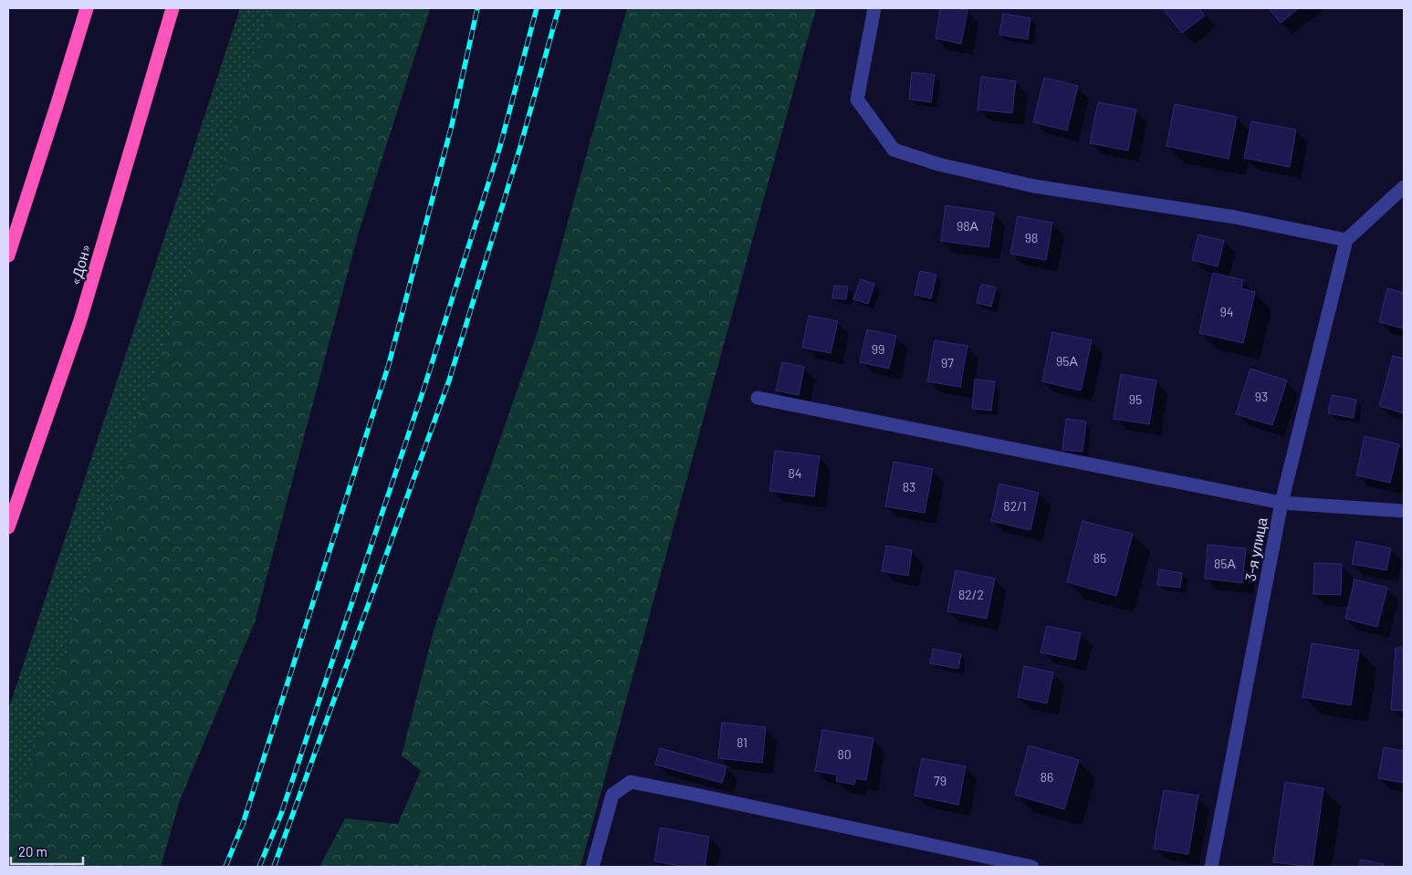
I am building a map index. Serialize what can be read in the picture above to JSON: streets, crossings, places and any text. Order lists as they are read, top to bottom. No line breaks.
{"streets":{"highway":["«Дон»"],"lane":["3-я улица"]},"house_numbers":["98А","98","94","99","95А","97","93","95","84","83","82/1","85","85А","82/2","81","80","86","79"],"scale_bar":"20 m"}
